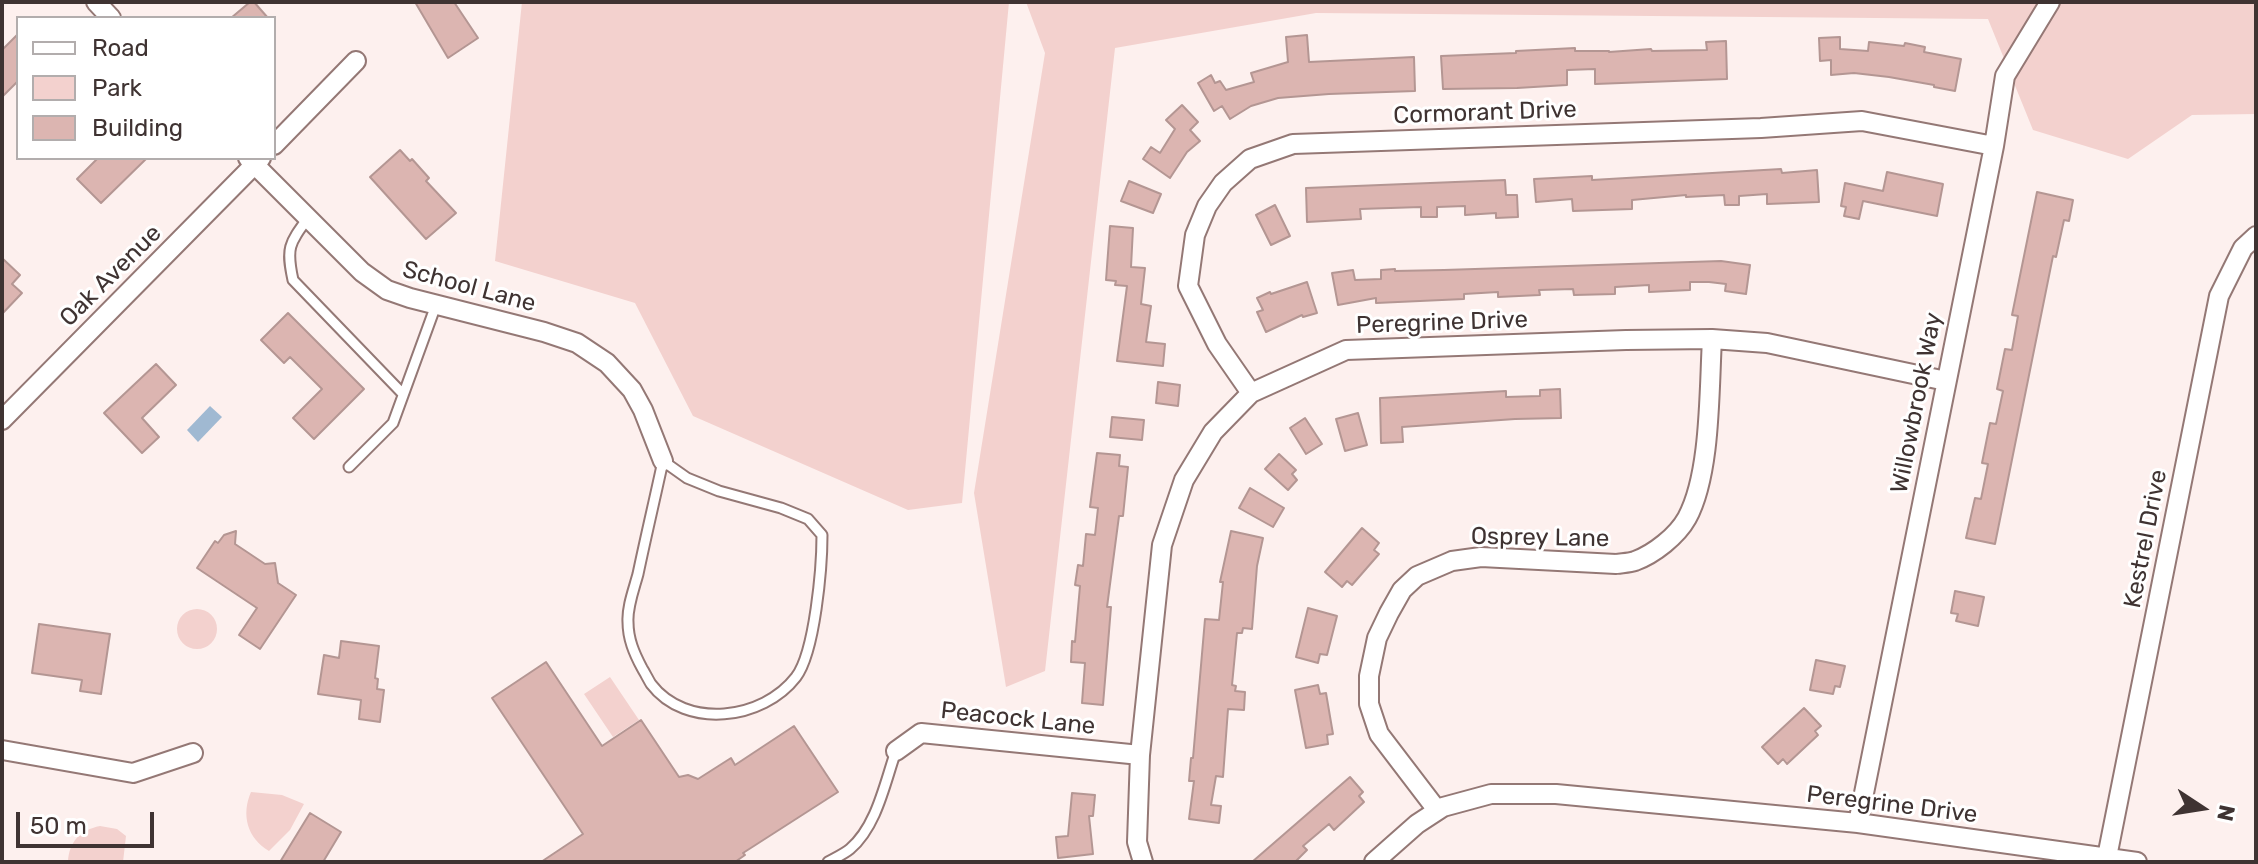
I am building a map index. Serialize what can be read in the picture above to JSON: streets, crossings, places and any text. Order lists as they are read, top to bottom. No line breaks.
{"streets":{"street":["Cormorant Drive","Oak Avenue","School Lane","Peregrine Drive","Willowbrook Way","Osprey Lane","Kestrel Drive","Peacock Lane"]},"crossings":[["Cormorant Drive","Peregrine Drive"],["Cormorant Drive","Willowbrook Way"],["Oak Avenue","School Lane"],["Peregrine Drive","Willowbrook Way"],["Peregrine Drive","Osprey Lane"],["Peregrine Drive","Kestrel Drive"],["Peregrine Drive","Peacock Lane"]],"legend":["Road","Park","Building"],"scale_bar":"50 m","north":"right"}
